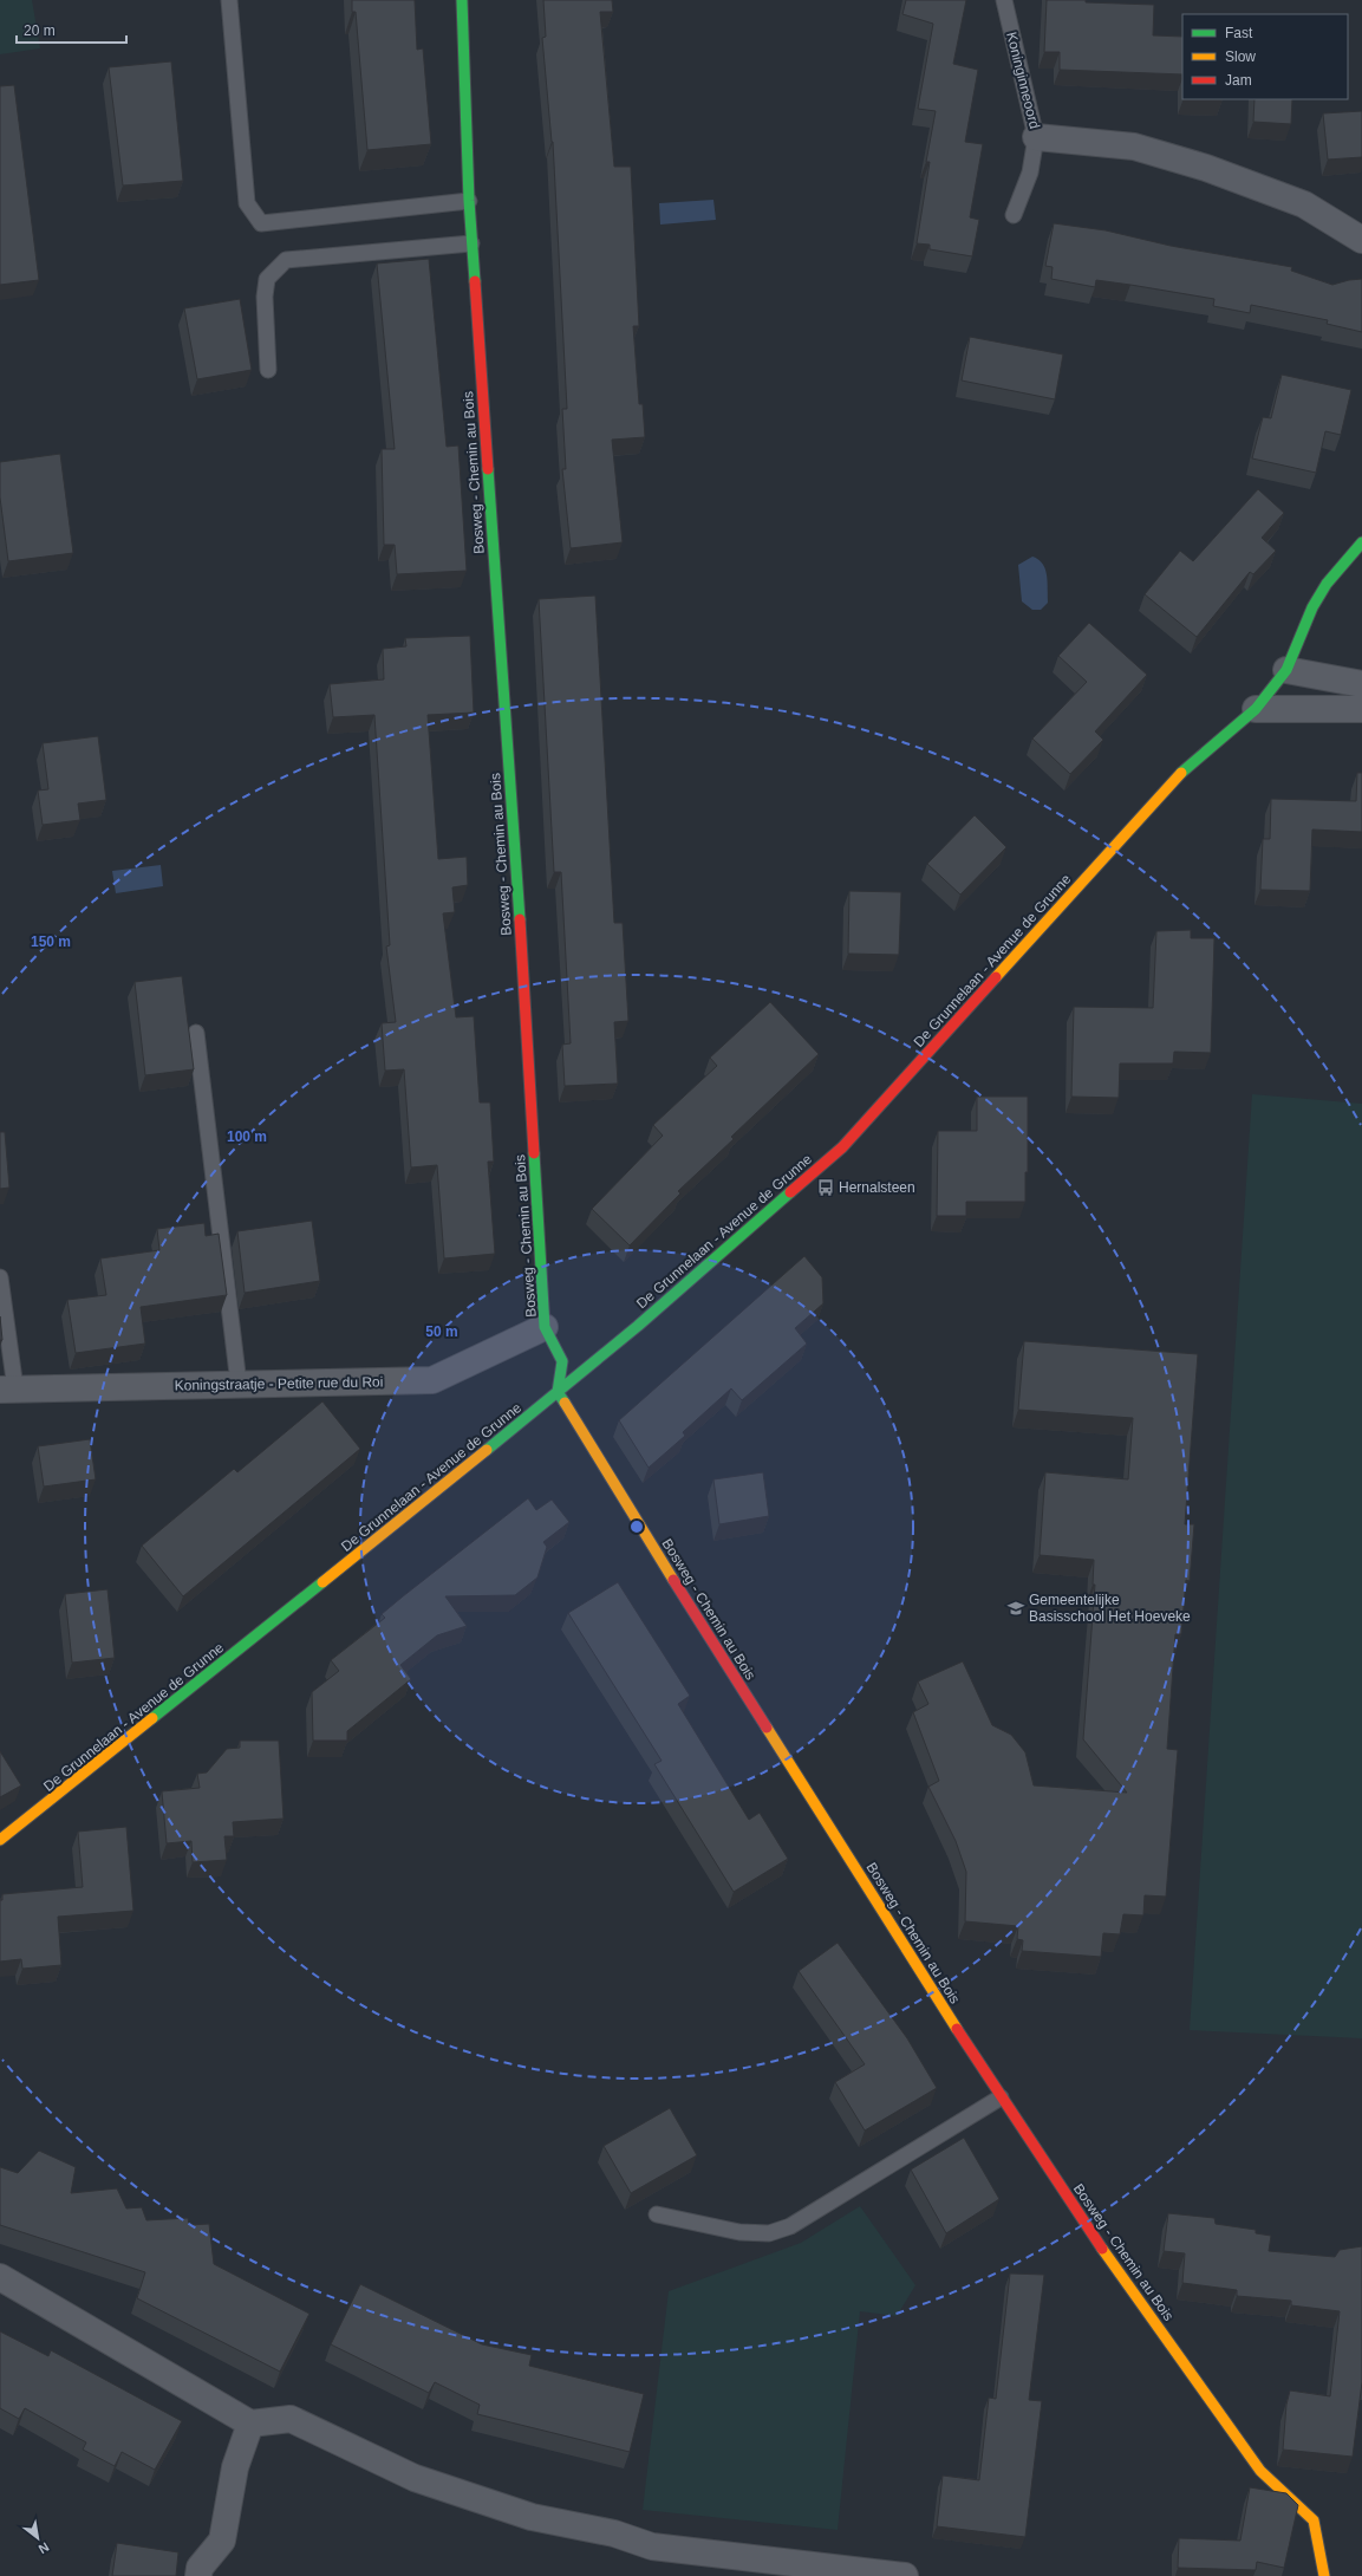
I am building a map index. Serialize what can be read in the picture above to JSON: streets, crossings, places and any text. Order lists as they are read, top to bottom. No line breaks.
{"streets":{"street":["Bosweg - Chemin au Bois","De Grunnelaan - Avenue de Grunne","Koningstraatje - Petite rue du Roi"],"lane":["Koninginneoord"]},"crossings":[["Bosweg - Chemin au Bois","De Grunnelaan - Avenue de Grunne"],["Bosweg - Chemin au Bois","Koningstraatje - Petite rue du Roi"]],"places":{"bus stop":["Hernalsteen"],"school or university":["Gemeentelijke Basisschool Het Hoeveke"]},"legend":["Fast","Slow","Jam"],"scale_bar":"20 m","north":"bottom right","rings":["150 m","100 m","50 m"]}
